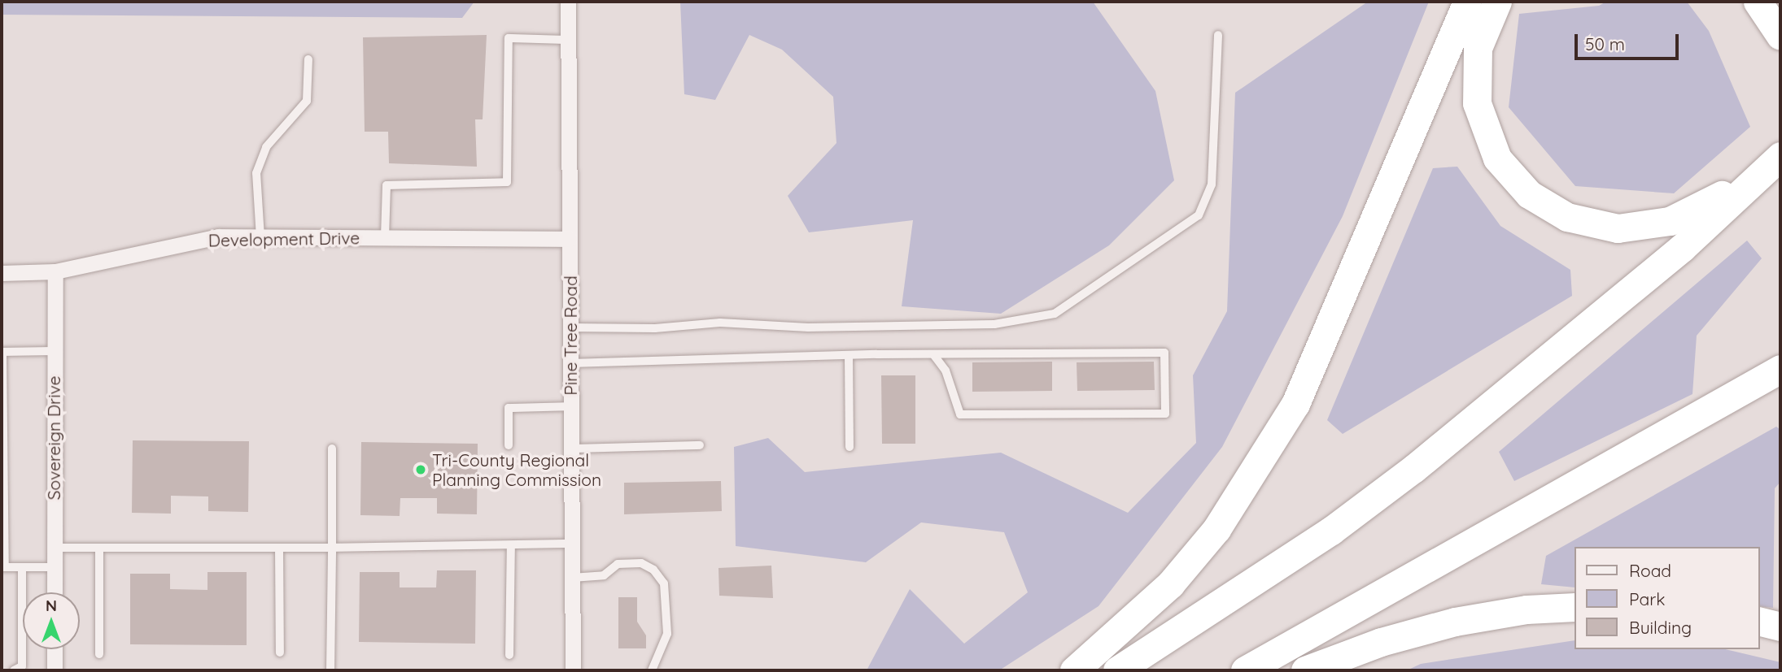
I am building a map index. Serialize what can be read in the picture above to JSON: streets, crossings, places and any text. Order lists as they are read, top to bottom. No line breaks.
{"streets":{"street":["Development Drive","Pine Tree Road","Sovereign Drive"]},"crossings":[["Development Drive","Pine Tree Road"],["Development Drive","Sovereign Drive"]],"places":["Tri-County Regional Planning Commission"],"legend":["Road","Park","Building"],"scale_bar":"50 m","north":"top"}
